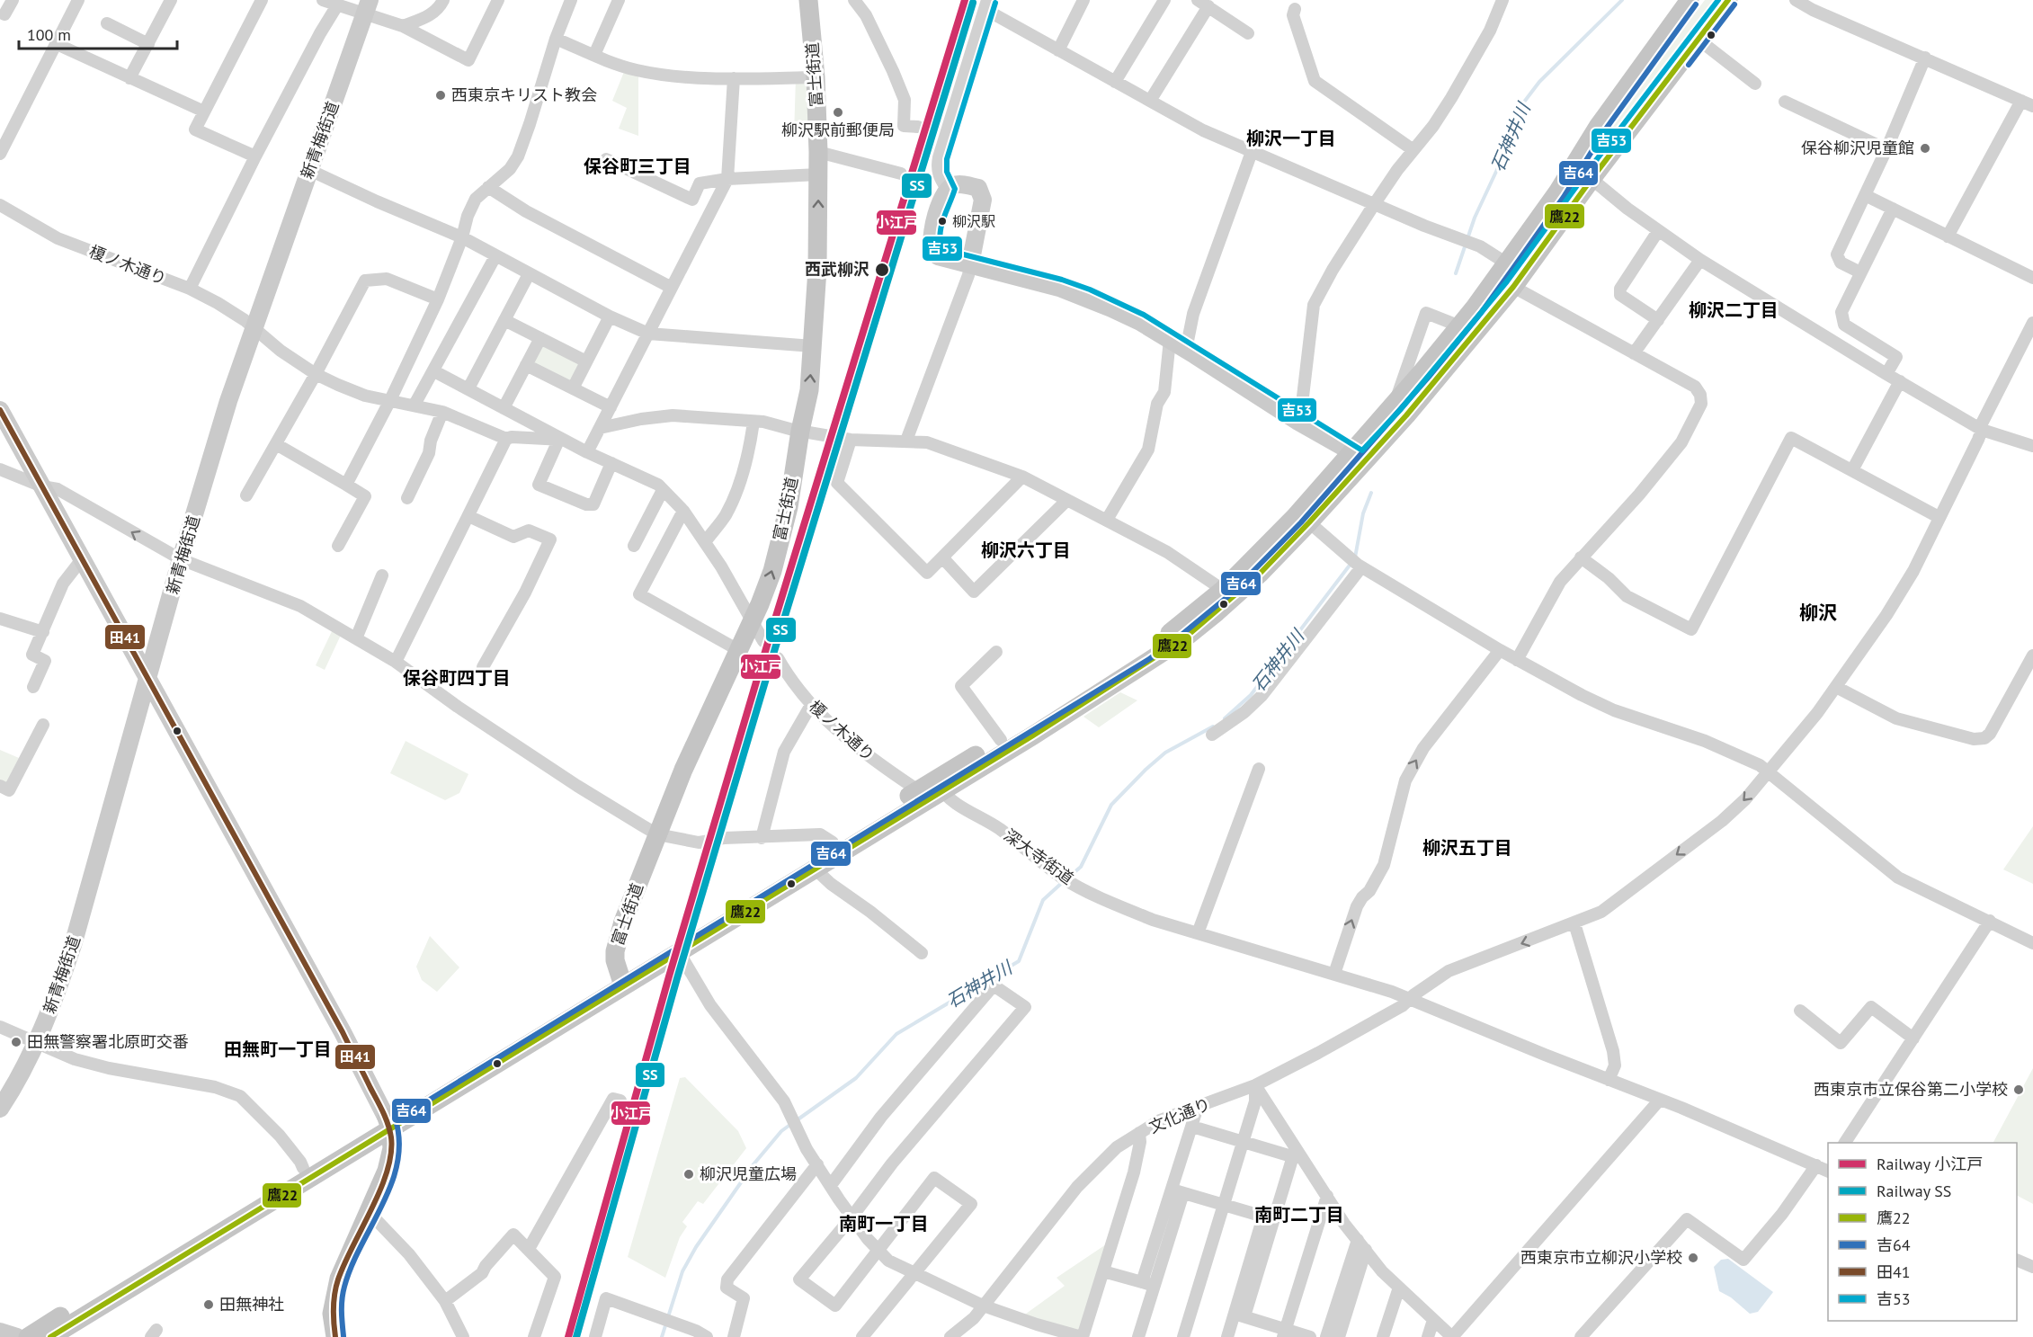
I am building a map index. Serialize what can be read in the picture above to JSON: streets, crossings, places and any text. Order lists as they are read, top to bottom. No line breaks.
{"streets":{"main road":["富士街道","新青梅街道"],"street":["榎ノ木通り","深大寺街道","文化通り"]},"crossings":[["新青梅街道","榎ノ木通り"]],"one_way":["富士街道"],"districts":["柳沢一丁目","保谷町三丁目","柳沢二丁目","柳沢六丁目","柳沢","保谷町四丁目","柳沢五丁目","田無町一丁目","南町二丁目","南町一丁目"],"water":["石神井川"],"places":["西東京キリスト教会","柳沢駅前郵便局","保谷柳沢児童館","柳沢駅","西武柳沢","田無警察署北原町交番","西東京市立保谷第二小学校","柳沢児童広場","西東京市立柳沢小学校","田無神社"],"lines":["rail line 小江戸","transit line 鷹22","transit line 吉53","rail line SS","transit line 吉64","transit line 田41"],"legend":["Railway 小江戸","Railway SS","鷹22","吉64","田41","吉53"],"scale_bar":"100 m"}
